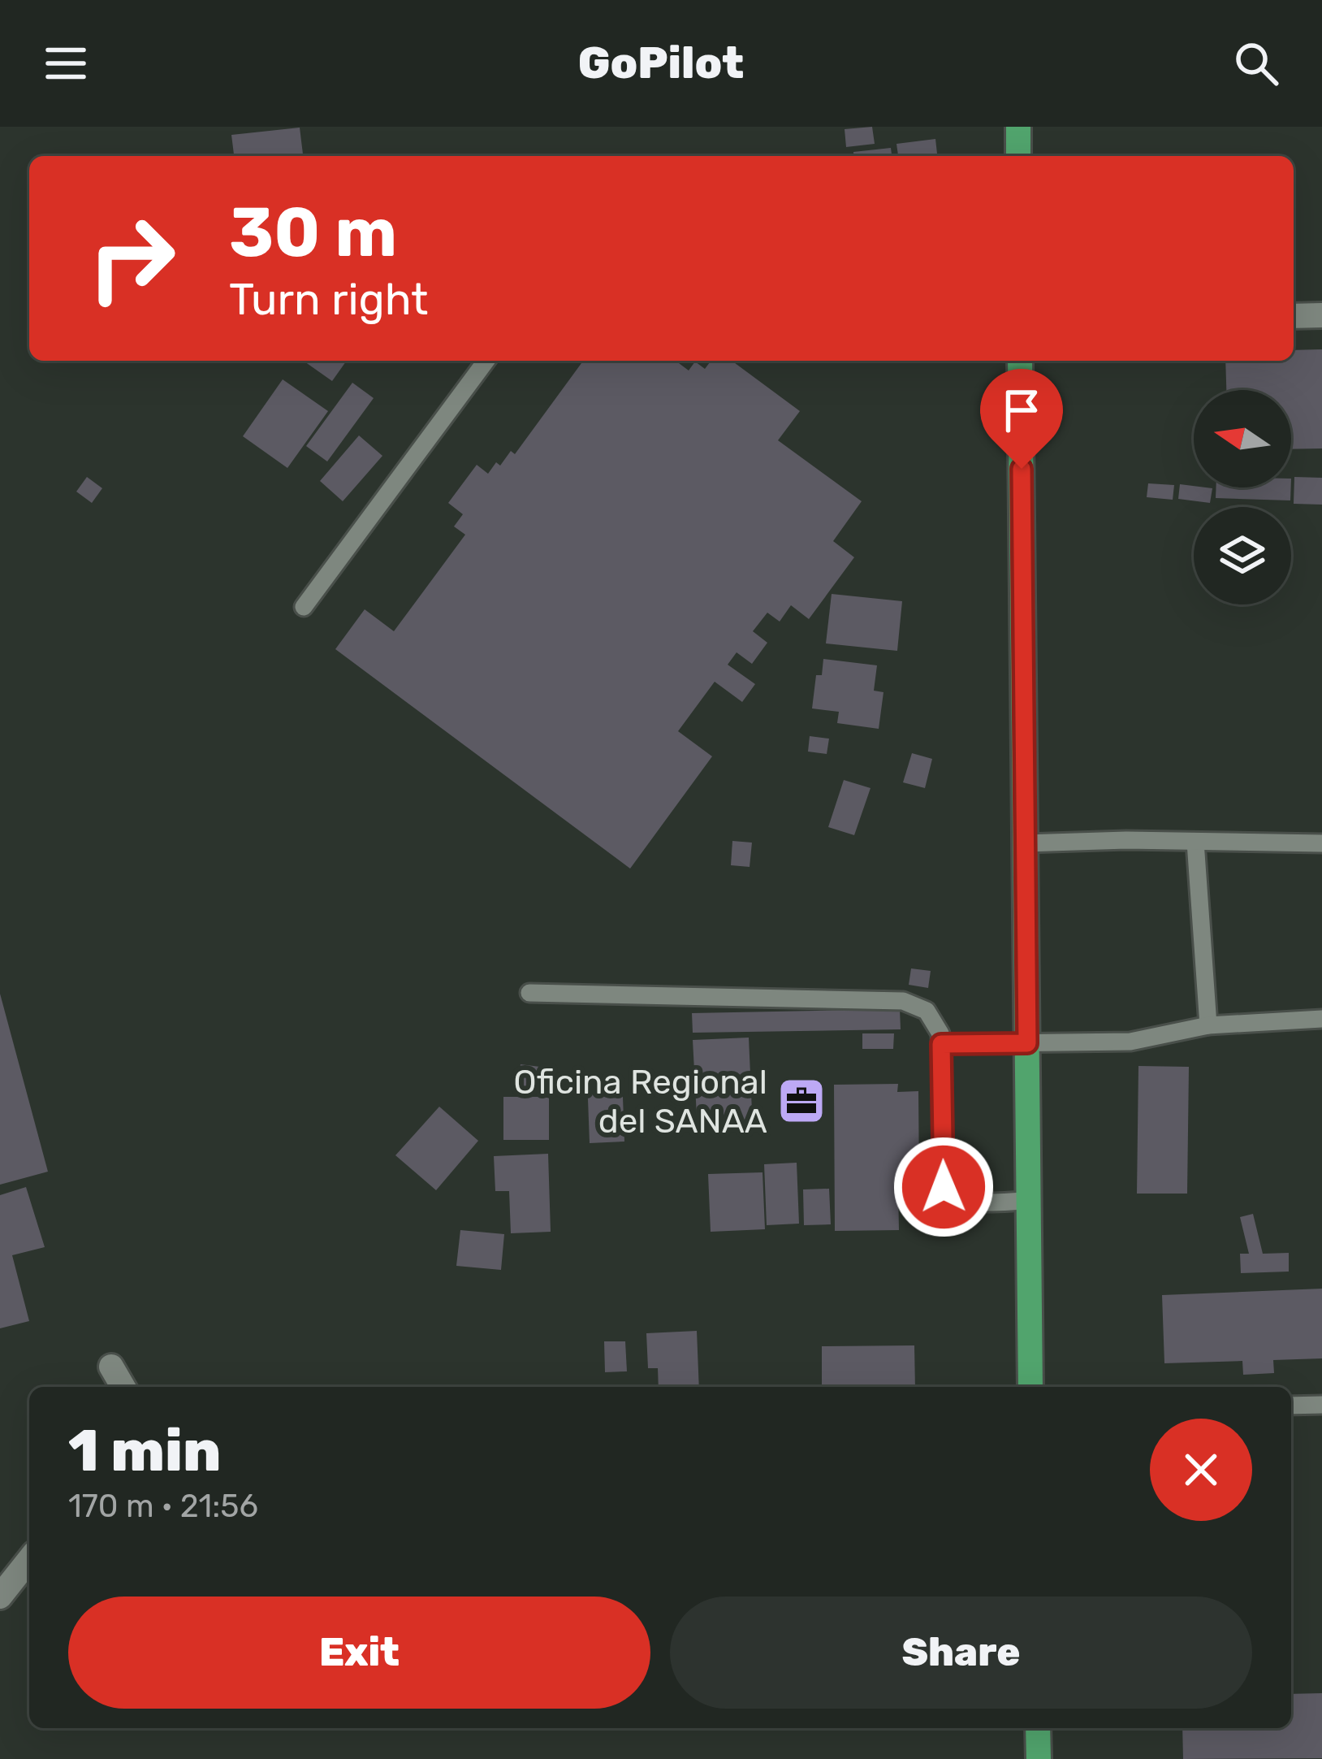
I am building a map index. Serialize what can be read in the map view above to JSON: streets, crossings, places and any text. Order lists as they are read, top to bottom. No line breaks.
{"places":{"office":["Oficina Regional del SANAA"]},"north":"left","page":{"header":"GoPilot","turn":["30 m","Turn right"],"heading":["1 min","170 m · 21:56"],"buttons":["Exit","Share"]}}
